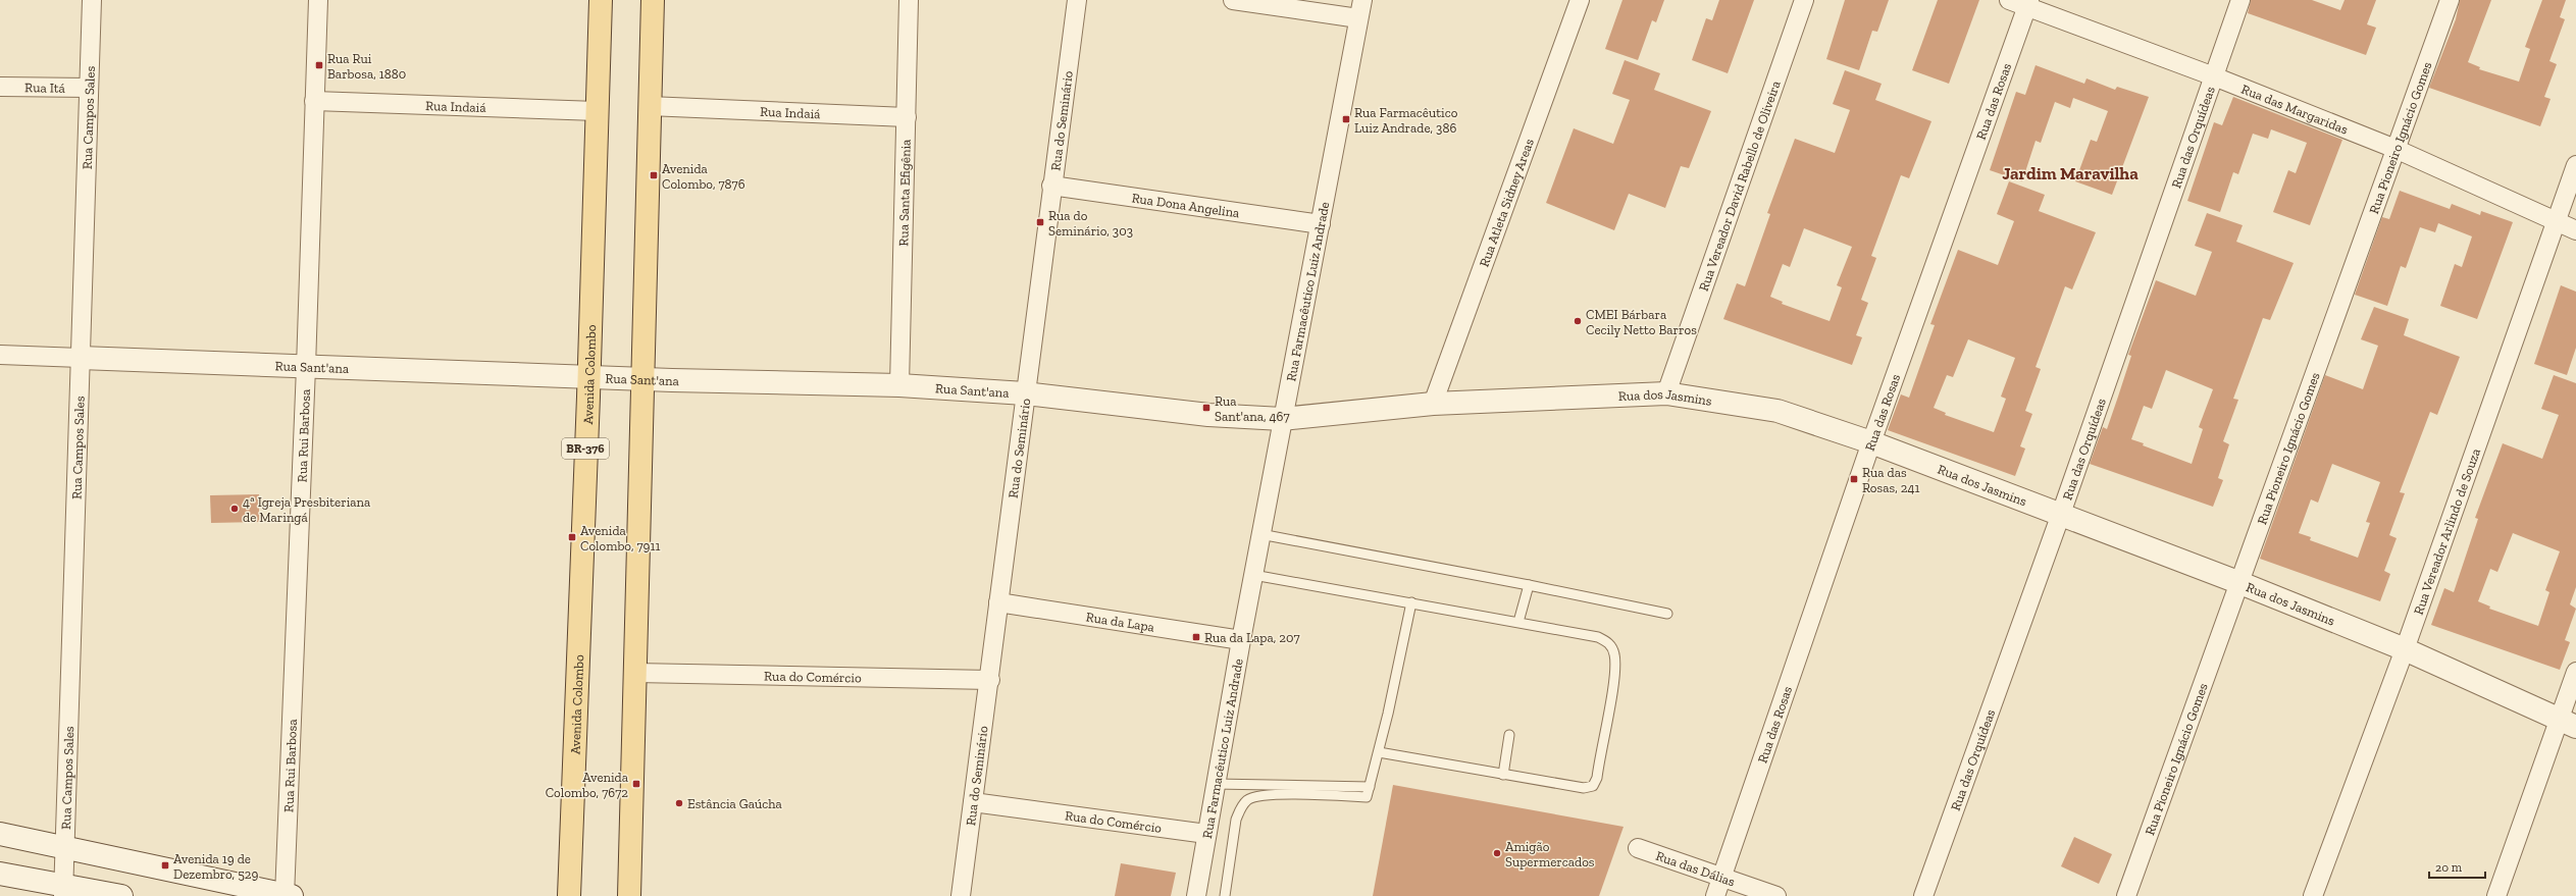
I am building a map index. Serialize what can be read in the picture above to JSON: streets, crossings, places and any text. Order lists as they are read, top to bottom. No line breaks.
{"streets":{"main road":["Avenida Colombo","BR-376"],"street":["Rua Itá","Rua das Rosas","Rua Indaiá","Rua das Margaridas","Rua Campos Sales","Rua do Seminário","Rua das Orquídeas","Rua Pioneiro Ignácio Gomes","Rua Vereador David Rabello de Oliveira","Rua Santa Efigênia","Rua Atleta Sidney Areas","Rua Dona Angelina","Rua Farmacêutico Luiz Andrade","Rua Sant'ana","Rua dos Jasmins","Rua Rui Barbosa","Rua Vereador Arlindo de Souza","Rua da Lapa","Rua do Comércio","Rua das Dálias"]},"crossings":[["Rua Itá","Rua Campos Sales"],["Rua das Rosas","Rua das Margaridas"],["Rua das Rosas","Rua dos Jasmins"],["Rua das Rosas","Rua das Dálias"],["Rua Indaiá","Rua Santa Efigênia"],["Rua Indaiá","Avenida Colombo"],["Rua Indaiá","Rua Rui Barbosa"],["Rua das Margaridas","Rua das Orquídeas"],["Rua das Margaridas","Rua Pioneiro Ignácio Gomes"],["Rua das Margaridas","Rua Vereador Arlindo de Souza"],["Rua Campos Sales","Rua Sant'ana"],["Rua do Seminário","Rua Dona Angelina"],["Rua do Seminário","Rua Sant'ana"],["Rua do Seminário","Rua da Lapa"],["Rua do Seminário","Rua do Comércio"],["Rua das Orquídeas","Rua dos Jasmins"],["Rua Pioneiro Ignácio Gomes","Rua dos Jasmins"],["Rua Vereador David Rabello de Oliveira","Rua dos Jasmins"],["Rua Santa Efigênia","Rua Sant'ana"],["Rua Atleta Sidney Areas","Rua dos Jasmins"],["Rua Dona Angelina","Rua Farmacêutico Luiz Andrade"],["Rua Farmacêutico Luiz Andrade","Rua Sant'ana"],["Rua Farmacêutico Luiz Andrade","Rua dos Jasmins"],["Rua Farmacêutico Luiz Andrade","Rua da Lapa"],["Rua Farmacêutico Luiz Andrade","Rua do Comércio"],["Rua Sant'ana","Avenida Colombo"],["Rua Sant'ana","Rua dos Jasmins"],["Rua Sant'ana","Rua Rui Barbosa"],["Rua dos Jasmins","Rua Vereador Arlindo de Souza"]],"districts":["Jardim Maravilha"],"places":{"transit":["Rua Rui Barbosa, 1880","Rua Farmacêutico Luiz Andrade, 386","Avenida Colombo, 7876","Rua do Seminário, 303","Rua Sant'ana, 467","Rua das Rosas, 241","Avenida Colombo, 7911","Rua da Lapa, 207","Avenida Colombo, 7672","Avenida 19 de Dezembro, 529"],"other":["CMEI Bárbara Cecily Netto Barros","4ª Igreja Presbiteriana de Maringá","Estância Gaúcha","Amigão Supermercados"]},"scale_bar":"20 m"}
